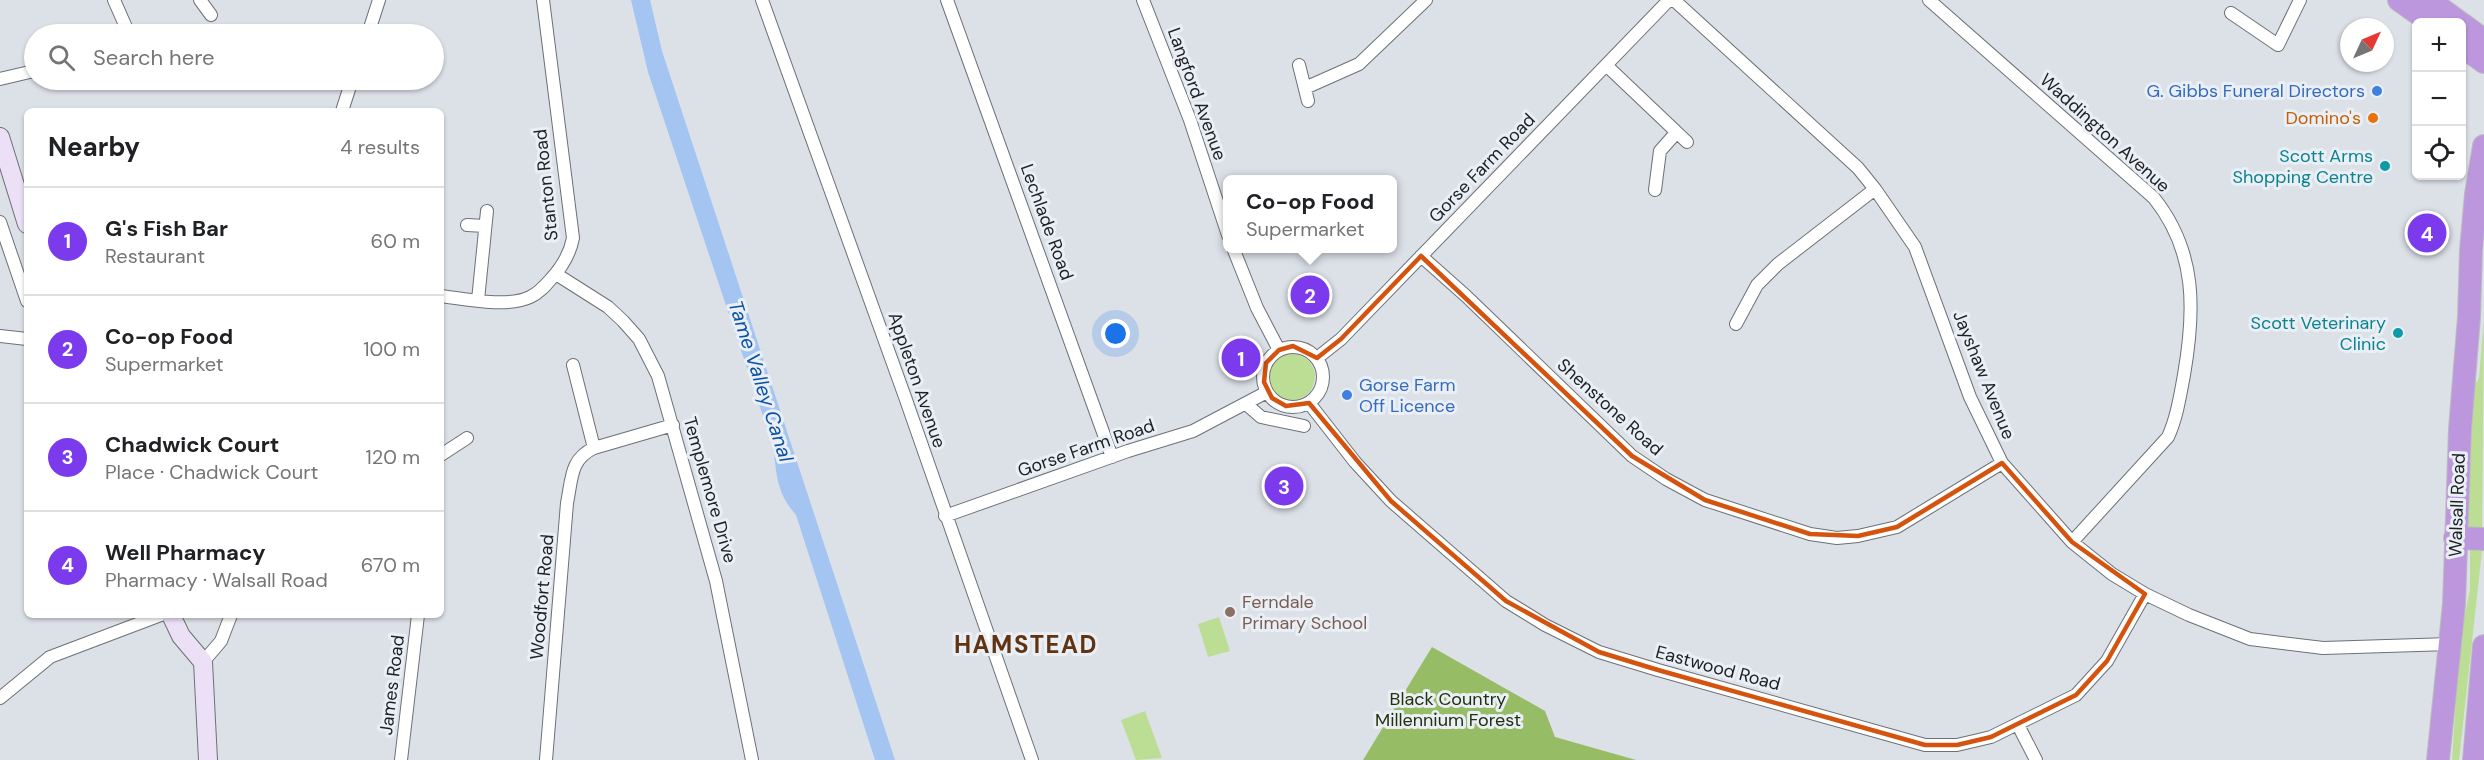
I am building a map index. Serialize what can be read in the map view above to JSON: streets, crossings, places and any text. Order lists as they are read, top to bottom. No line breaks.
{"streets":{"highway":["Walsall Road"],"street":["Langford Avenue","Waddington Avenue","Gorse Farm Road","Stanton Road","Lechlade Road","Jayshaw Avenue","Appleton Avenue","Shenstone Road","Templemore Drive","Woodfort Road","Eastwood Road","James Road"]},"crossings":[["Waddington Avenue","Jayshaw Avenue"],["Gorse Farm Road","Lechlade Road"],["Gorse Farm Road","Appleton Avenue"],["Gorse Farm Road","Shenstone Road"],["Gorse Farm Road","Eastwood Road"],["Stanton Road","Templemore Drive"],["Jayshaw Avenue","Shenstone Road"],["Jayshaw Avenue","Walsall Road"],["Jayshaw Avenue","Eastwood Road"],["Templemore Drive","Woodfort Road"]],"districts":["HAMSTEAD"],"water":["Tame Valley Canal"],"parks":["Black Country Millennium Forest"],"places":["G. Gibbs Funeral Directors","Domino's","Scott Arms Shopping Centre","Scott Veterinary Clinic","Gorse Farm Off Licence","Ferndale Primary School"],"north":"top right","page":{"map_buttons":["+","−"],"search":"Search here","heading":["Nearby","4 results"],"popup":["Co-op Food","Supermarket"],"list":[{"mark":"1","name":"G's Fish Bar","note":"Restaurant","value":"60 m"},{"mark":"2","name":"Co-op Food","note":"Supermarket","value":"100 m"},{"mark":"3","name":"Chadwick Court","note":"Place · Chadwick Court","value":"120 m"},{"mark":"4","name":"Well Pharmacy","note":"Pharmacy · Walsall Road","value":"670 m"}],"pins":["4","2","1","3"]}}
